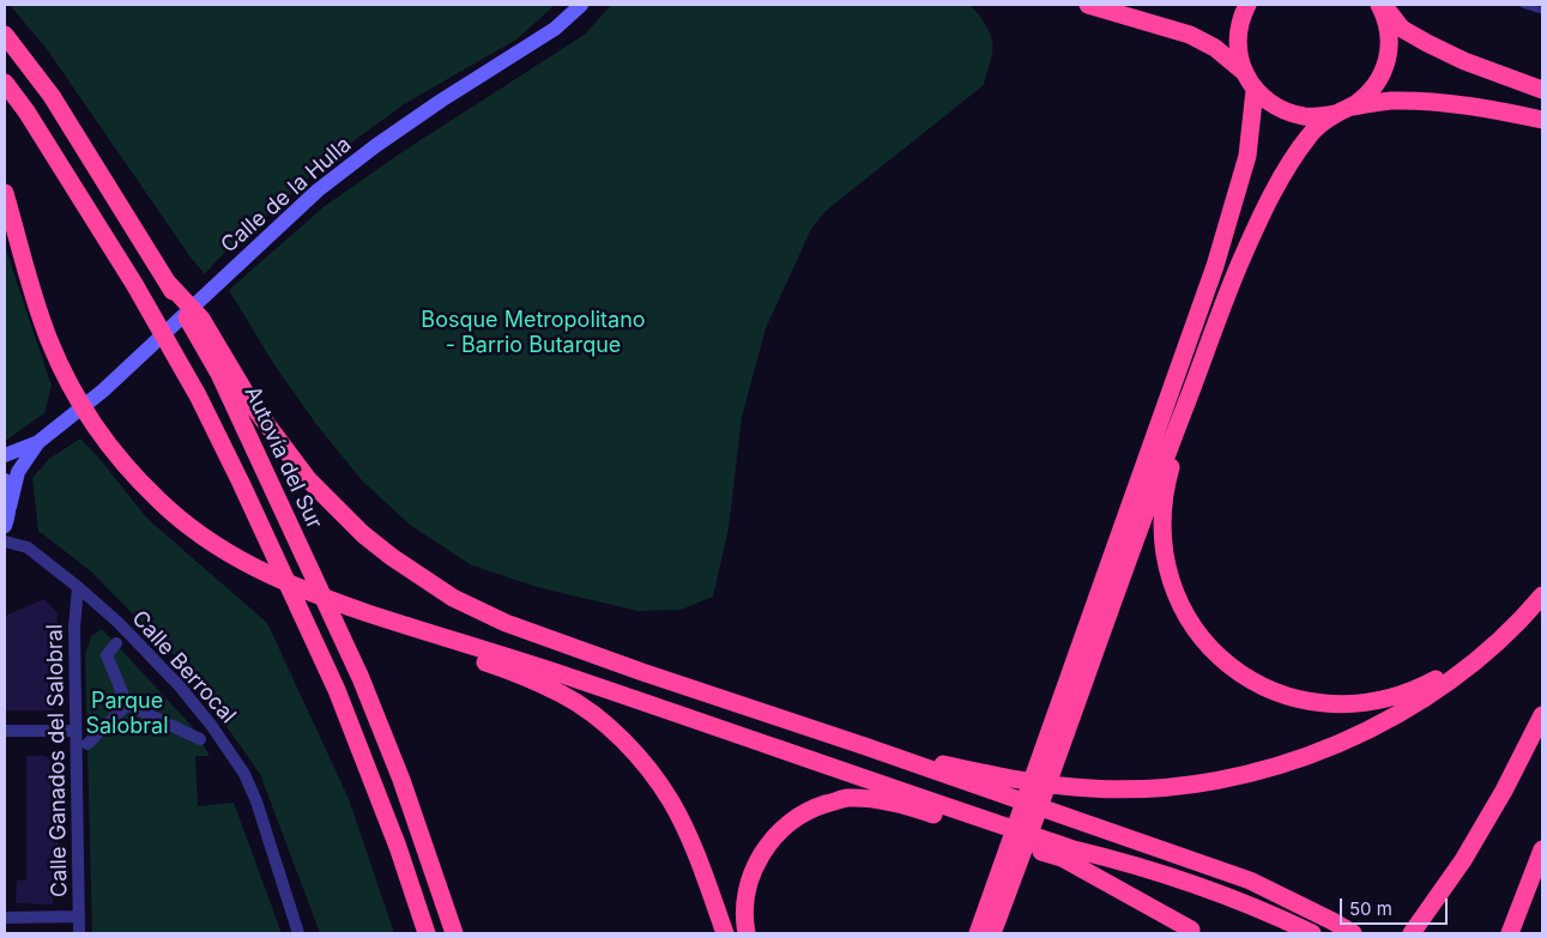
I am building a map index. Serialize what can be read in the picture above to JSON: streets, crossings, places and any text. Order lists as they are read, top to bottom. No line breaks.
{"streets":{"highway":["Autovía del Sur"],"street":["Calle de la Hulla","Calle Berrocal","Calle Ganados del Salobral"]},"crossings":[["Calle Berrocal","Calle Ganados del Salobral"]],"parks":["Bosque Metropolitano - Barrio Butarque","Parque Salobral"],"scale_bar":"50 m"}
